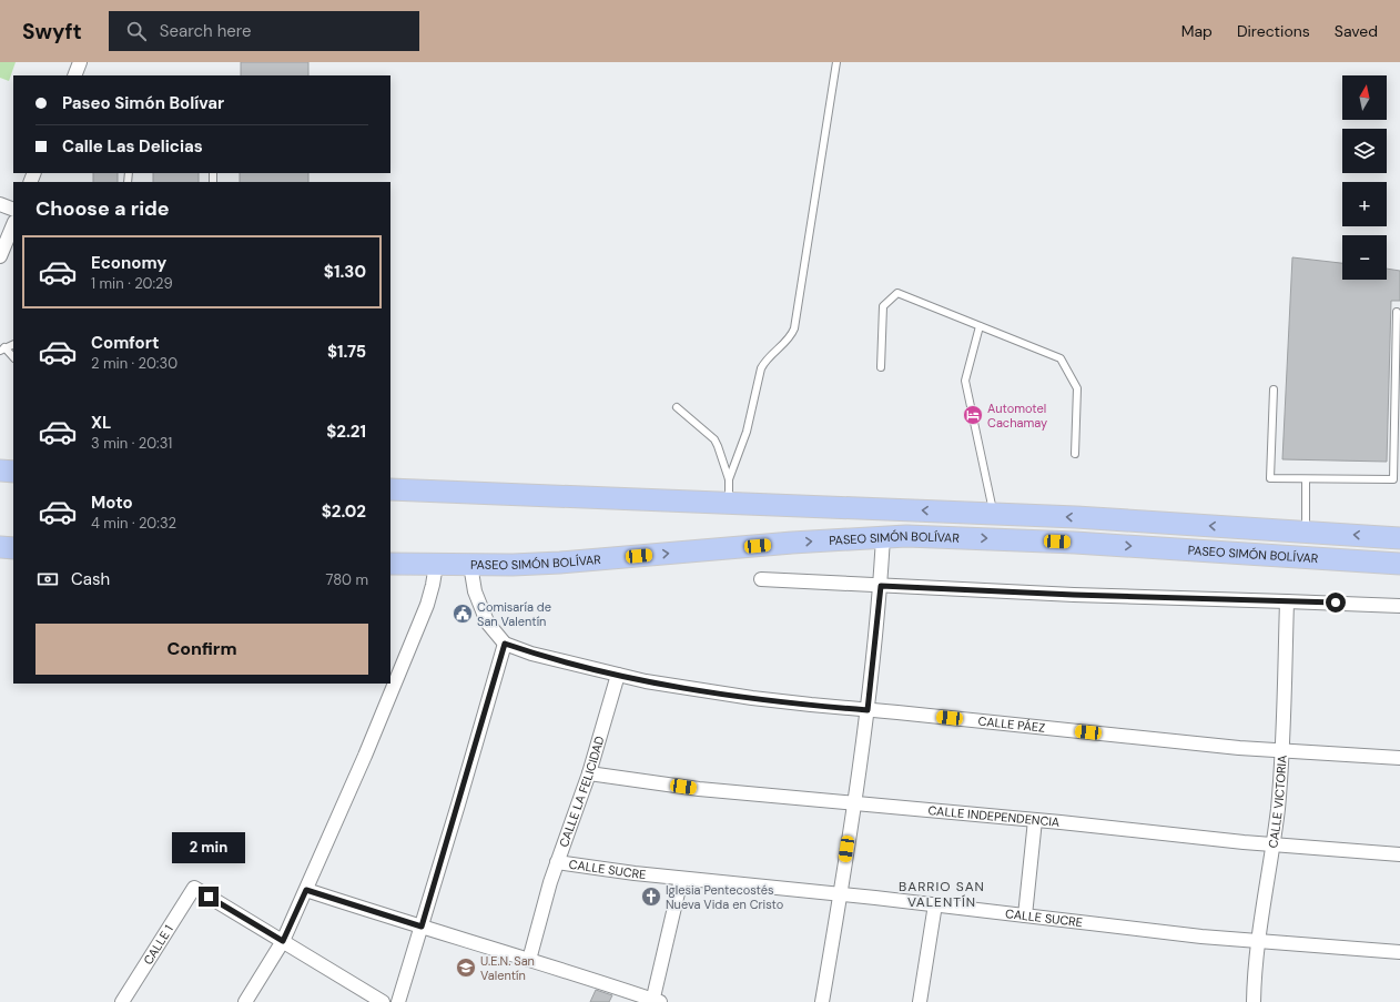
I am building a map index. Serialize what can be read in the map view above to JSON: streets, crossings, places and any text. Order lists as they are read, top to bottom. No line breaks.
{"streets":{"main road":["PASEO SIMÓN BOLÍVAR"],"street":["CALLE PÁEZ","CALLE LA FELICIDAD","CALLE VICTORIA","CALLE INDEPENDENCIA","CALLE SUCRE","CALLE 1"]},"crossings":[["PASEO SIMÓN BOLÍVAR","CALLE PÁEZ"],["CALLE PÁEZ","CALLE LA FELICIDAD"],["CALLE PÁEZ","CALLE VICTORIA"],["CALLE LA FELICIDAD","CALLE INDEPENDENCIA"],["CALLE LA FELICIDAD","CALLE SUCRE"],["CALLE VICTORIA","CALLE INDEPENDENCIA"],["CALLE VICTORIA","CALLE SUCRE"]],"districts":["BARRIO SAN VALENTÍN"],"places":{"hotel":["Automotel Cachamay"],"public building":["Comisaría de San Valentín"],"church":["Iglesia Pentecostés Nueva Vida en Cristo"],"school or university":["U.E.N. San Valentín"]},"north":"top","page":{"header":"Swyft","search":"Search here","nav":["Map","Directions","Saved"],"map_buttons":["+","−"],"banner":["Paseo Simón Bolívar","Calle Las Delicias"],"heading":"Choose a ride","list":[{"name":"Economy","note":"1 min · 20:29","value":"$1.30"},{"name":"Comfort","note":"2 min · 20:30","value":"$1.75"},{"name":"XL","note":"3 min · 20:31","value":"$2.21"},{"name":"Moto","note":"4 min · 20:32","value":"$2.02"}],"pay":["Cash","780 m"],"buttons":"Confirm","bubble":"2 min"}}
